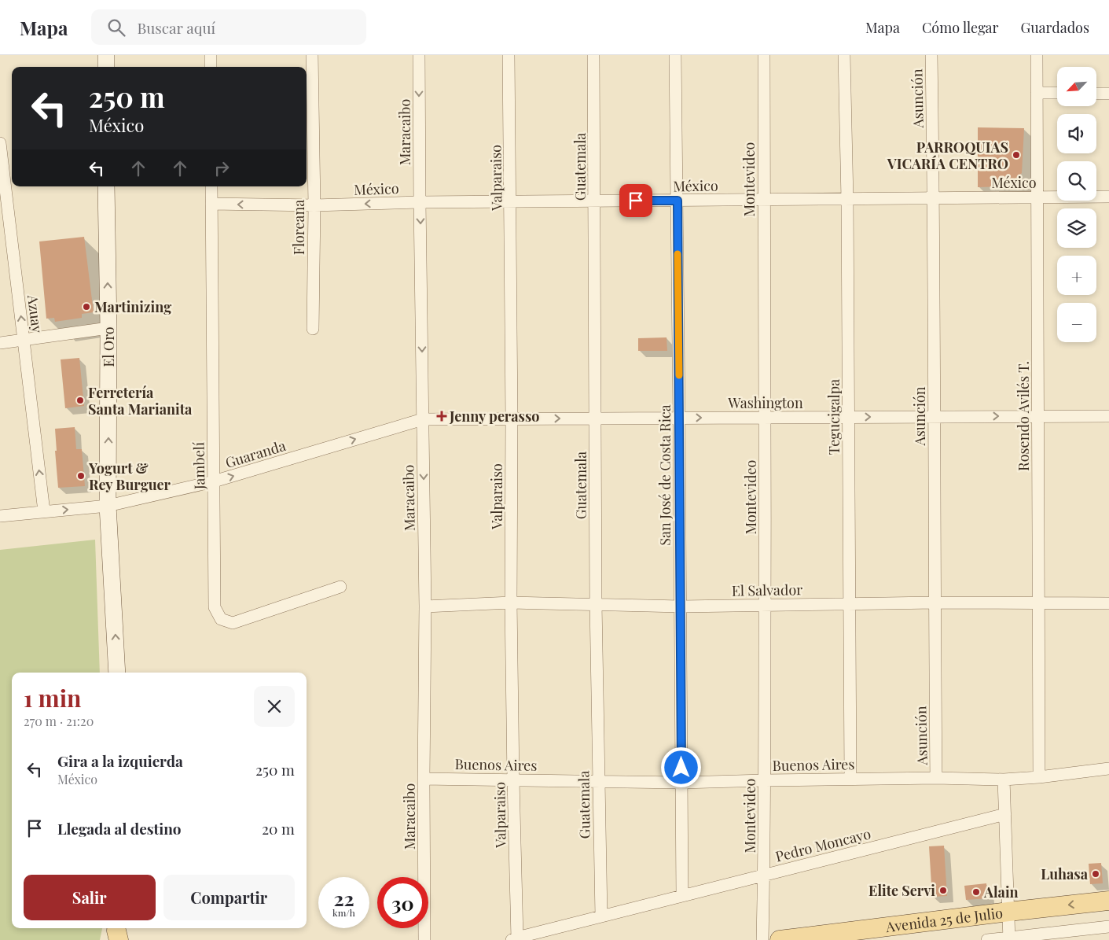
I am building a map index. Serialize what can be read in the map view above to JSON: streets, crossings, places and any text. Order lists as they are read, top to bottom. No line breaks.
{"streets":{"main road":["Avenida 25 de Julio"],"street":["Asunción","Maracaibo","Guatemala","Valparaiso","Montevideo","México","Floreana","Azuay","El Oro","Washington","Rosendo Avilés T.","Tegucigalpa","Guaranda","Jambelí","San José de Costa Rica","El Salvador","Buenos Aires","Pedro Moncayo"]},"crossings":[["Asunción","México"],["Asunción","Washington"],["Asunción","El Salvador"],["Asunción","Buenos Aires"],["Maracaibo","México"],["Maracaibo","Washington"],["Maracaibo","Guaranda"],["Maracaibo","El Salvador"],["Maracaibo","Buenos Aires"],["Guatemala","México"],["Guatemala","Washington"],["Guatemala","El Salvador"],["Guatemala","Buenos Aires"],["Guatemala","Pedro Moncayo"],["Valparaiso","México"],["Valparaiso","Washington"],["Valparaiso","El Salvador"],["Valparaiso","Buenos Aires"],["Valparaiso","Pedro Moncayo"],["Montevideo","México"],["Montevideo","Washington"],["Montevideo","El Salvador"],["Montevideo","Buenos Aires"],["Montevideo","Pedro Moncayo"],["México","Floreana"],["México","Rosendo Avilés T."],["México","Tegucigalpa"],["México","Jambelí"],["México","San José de Costa Rica"],["Azuay","Guaranda"],["El Oro","Guaranda"],["Washington","Rosendo Avilés T."],["Washington","Tegucigalpa"],["Washington","Guaranda"],["Washington","San José de Costa Rica"],["Rosendo Avilés T.","El Salvador"],["Rosendo Avilés T.","Buenos Aires"],["Tegucigalpa","El Salvador"],["Tegucigalpa","Buenos Aires"],["Guaranda","Jambelí"],["San José de Costa Rica","El Salvador"],["San José de Costa Rica","Buenos Aires"],["San José de Costa Rica","Pedro Moncayo"]],"one_way":["Maracaibo","Azuay","El Oro","Washington","Guaranda"],"places":{"other":["PARROQUIAS VICARÍA CENTRO","Martinizing","Ferretería Santa Marianita","Yogurt & Rey Burguer","Luhasa","Elite Servi","Alain"],"health":["Jenny perasso"]},"north":"bottom left","page":{"header":"Mapa","search":"Buscar aquí","nav":["Mapa","Cómo llegar","Guardados"],"map_buttons":["+","−"],"turn":["250 m","México"],"heading":["1 min","270 m · 21:20"],"list":[{"name":"Gira a la izquierda","note":"México","value":"250 m"},{"name":"Llegada al destino","value":"20 m"}],"buttons":["Salir","Compartir"],"speed":"22 km/h","limit":"30"}}
